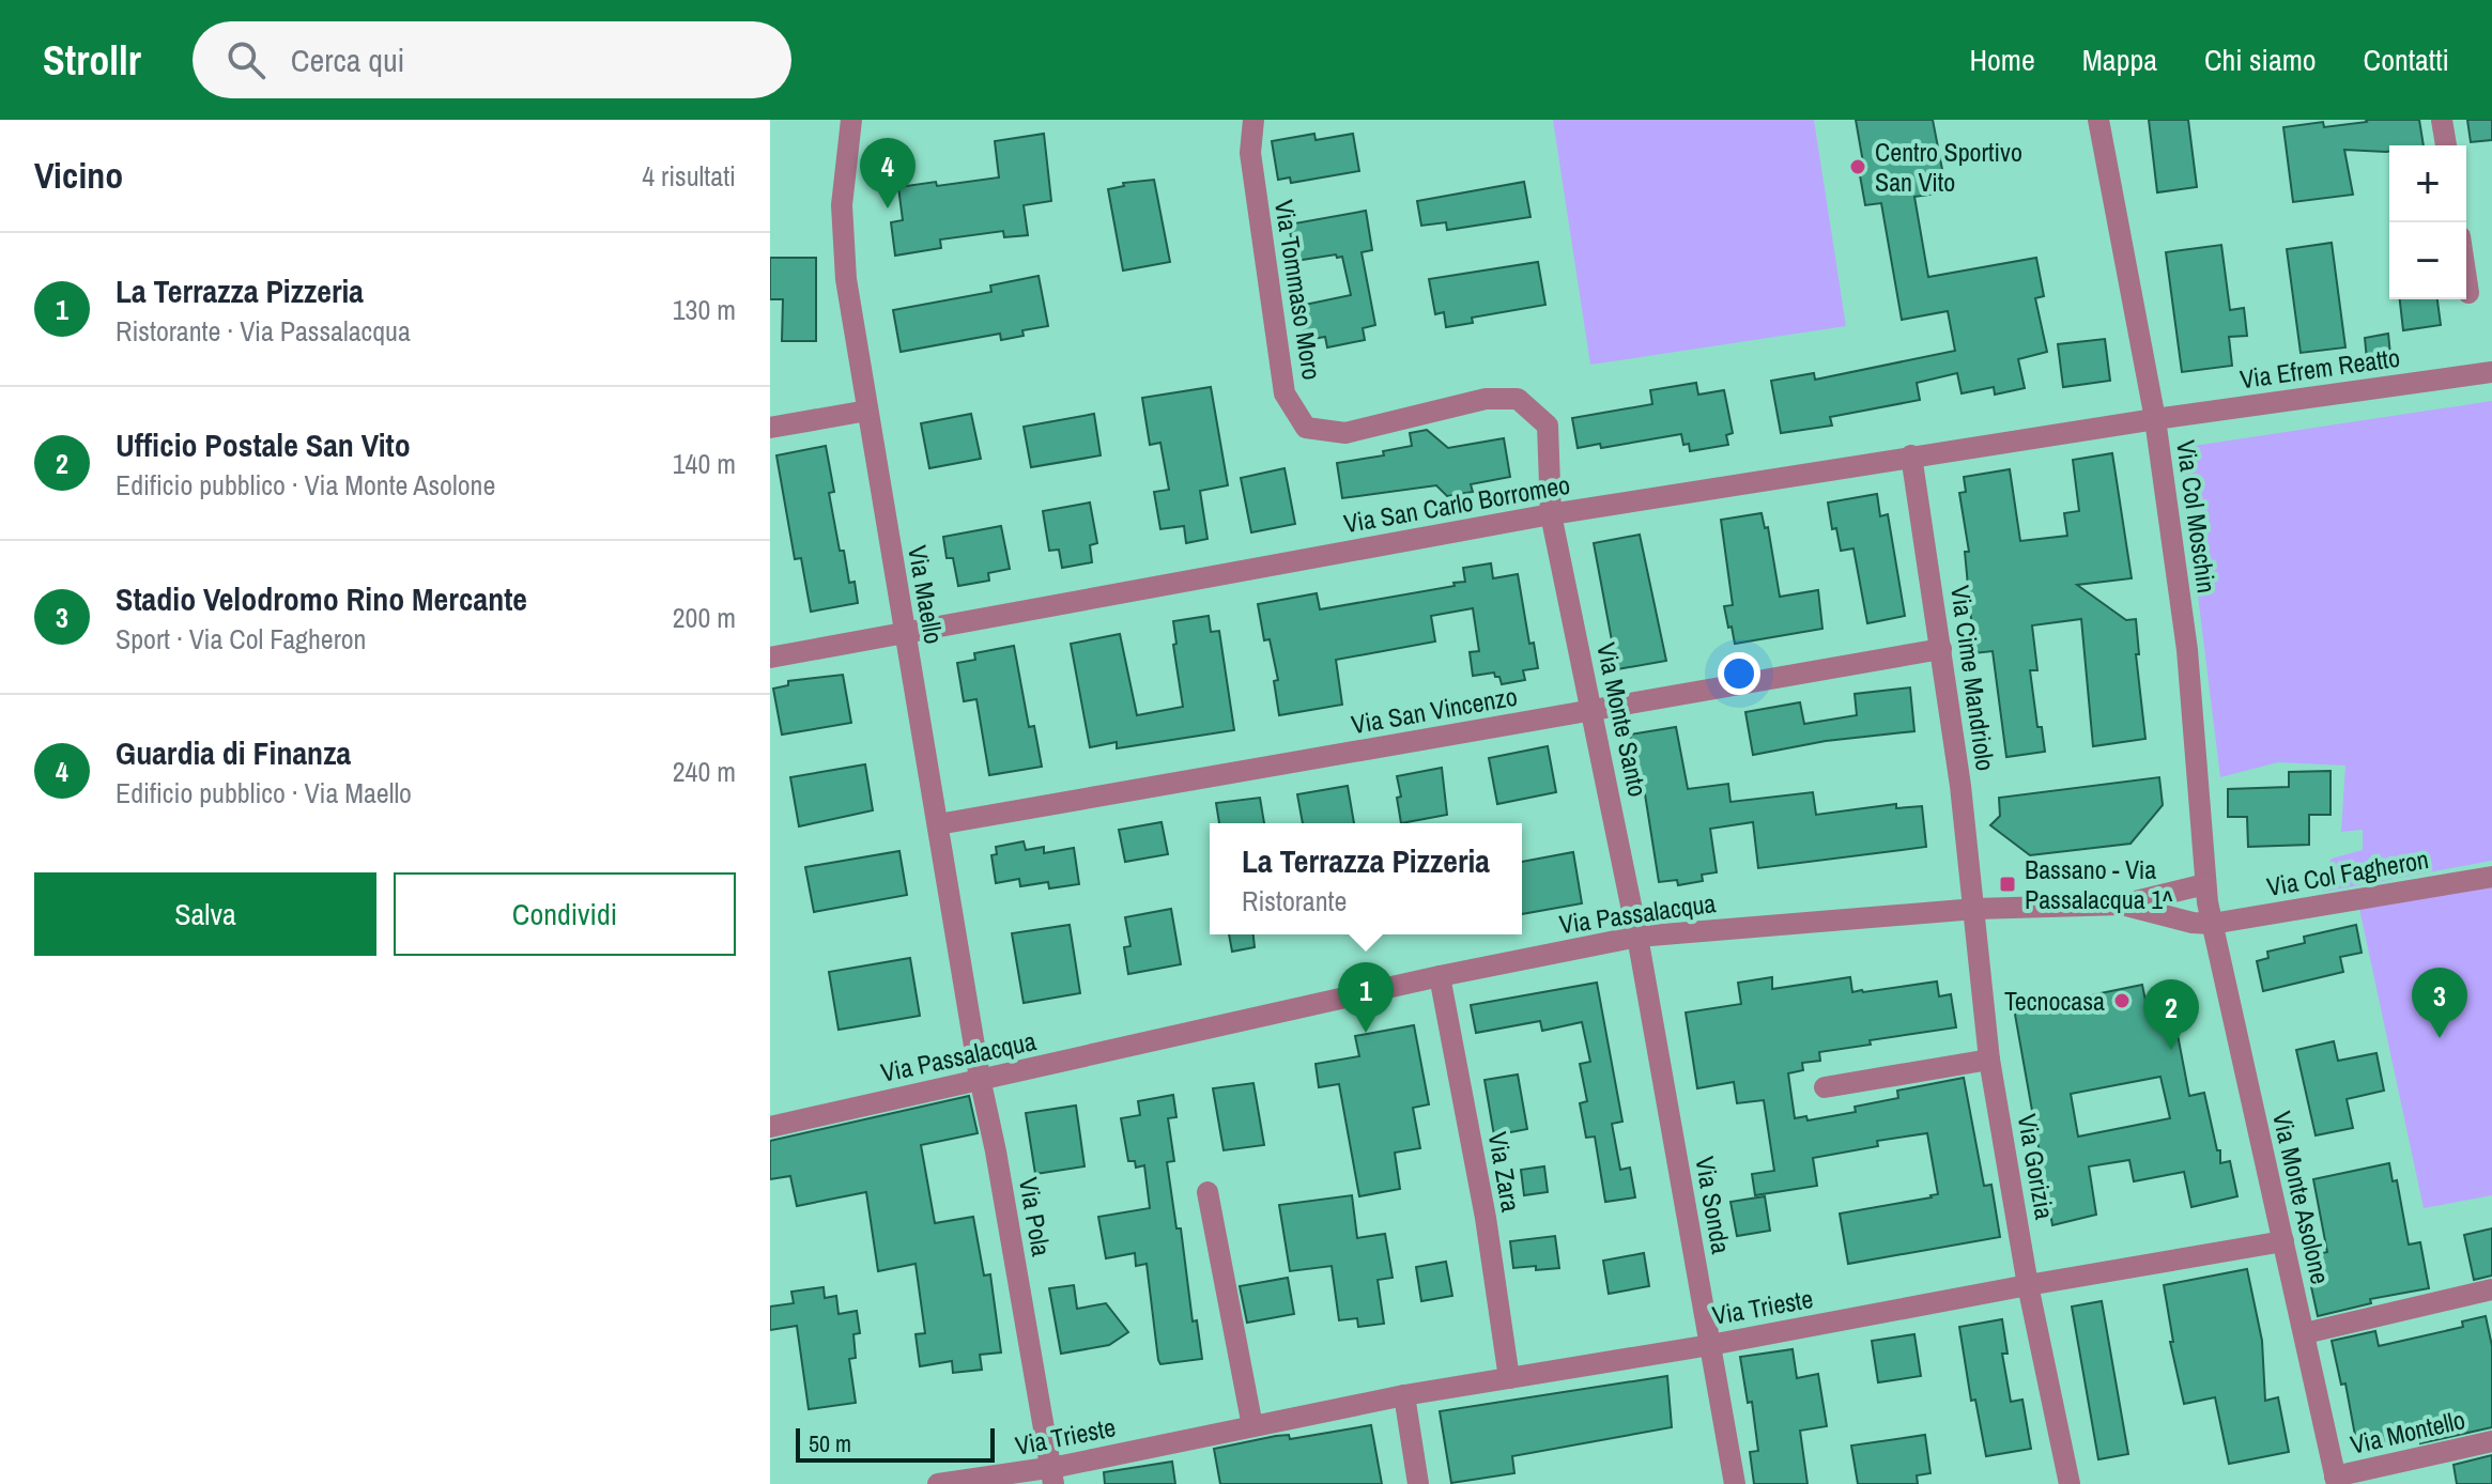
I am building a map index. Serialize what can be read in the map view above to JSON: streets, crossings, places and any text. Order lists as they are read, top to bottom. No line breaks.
{"streets":{"street":["Via Tommaso Moro","Via Efrem Reatto","Via San Carlo Borromeo","Via Col Moschin","Via Maello","Via Cime Mandriolo","Via San Vincenzo","Via Monte Santo","Via Col Fagheron","Via Passalacqua","Via Gorizia","Via Zara","Via Monte Asolone","Via Sonda","Via Pola","Via Trieste","Via Montello"]},"crossings":[["Via Tommaso Moro","Via San Carlo Borromeo"],["Via Tommaso Moro","Via Monte Santo"],["Via Efrem Reatto","Via San Carlo Borromeo"],["Via Efrem Reatto","Via Col Moschin"],["Via San Carlo Borromeo","Via Col Moschin"],["Via San Carlo Borromeo","Via Maello"],["Via San Carlo Borromeo","Via Cime Mandriolo"],["Via San Carlo Borromeo","Via Monte Santo"],["Via Col Moschin","Via Col Fagheron"],["Via Col Moschin","Via Monte Asolone"],["Via Maello","Via San Vincenzo"],["Via Maello","Via Passalacqua"],["Via Maello","Via Pola"],["Via Cime Mandriolo","Via San Vincenzo"],["Via Cime Mandriolo","Via Passalacqua"],["Via Cime Mandriolo","Via Gorizia"],["Via San Vincenzo","Via Monte Santo"],["Via Monte Santo","Via Passalacqua"],["Via Monte Santo","Via Sonda"],["Via Col Fagheron","Via Passalacqua"],["Via Col Fagheron","Via Monte Asolone"],["Via Passalacqua","Via Gorizia"],["Via Passalacqua","Via Zara"],["Via Passalacqua","Via Sonda"],["Via Passalacqua","Via Pola"],["Via Gorizia","Via Trieste"],["Via Zara","Via Trieste"],["Via Monte Asolone","Via Trieste"],["Via Monte Asolone","Via Montello"],["Via Sonda","Via Trieste"],["Via Pola","Via Trieste"]],"places":{"other":["Centro Sportivo San Vito","Tecnocasa"],"transit":["Bassano - Via Passalacqua 1^"]},"scale_bar":"50 m","page":{"header":"Strollr","search":"Cerca qui","nav":["Home","Mappa","Chi siamo","Contatti"],"heading":["Vicino","4 risultati"],"pins":["4","1","3","2"],"map_buttons":["+","−"],"list":[{"mark":"1","name":"La Terrazza Pizzeria","note":"Ristorante · Via Passalacqua","value":"130 m"},{"mark":"2","name":"Ufficio Postale San Vito","note":"Edificio pubblico · Via Monte Asolone","value":"140 m"},{"mark":"3","name":"Stadio Velodromo Rino Mercante","note":"Sport · Via Col Fagheron","value":"200 m"},{"mark":"4","name":"Guardia di Finanza","note":"Edificio pubblico · Via Maello","value":"240 m"}],"popup":["La Terrazza Pizzeria","Ristorante"],"buttons":["Salva","Condividi"],"scale":"50 m"}}
